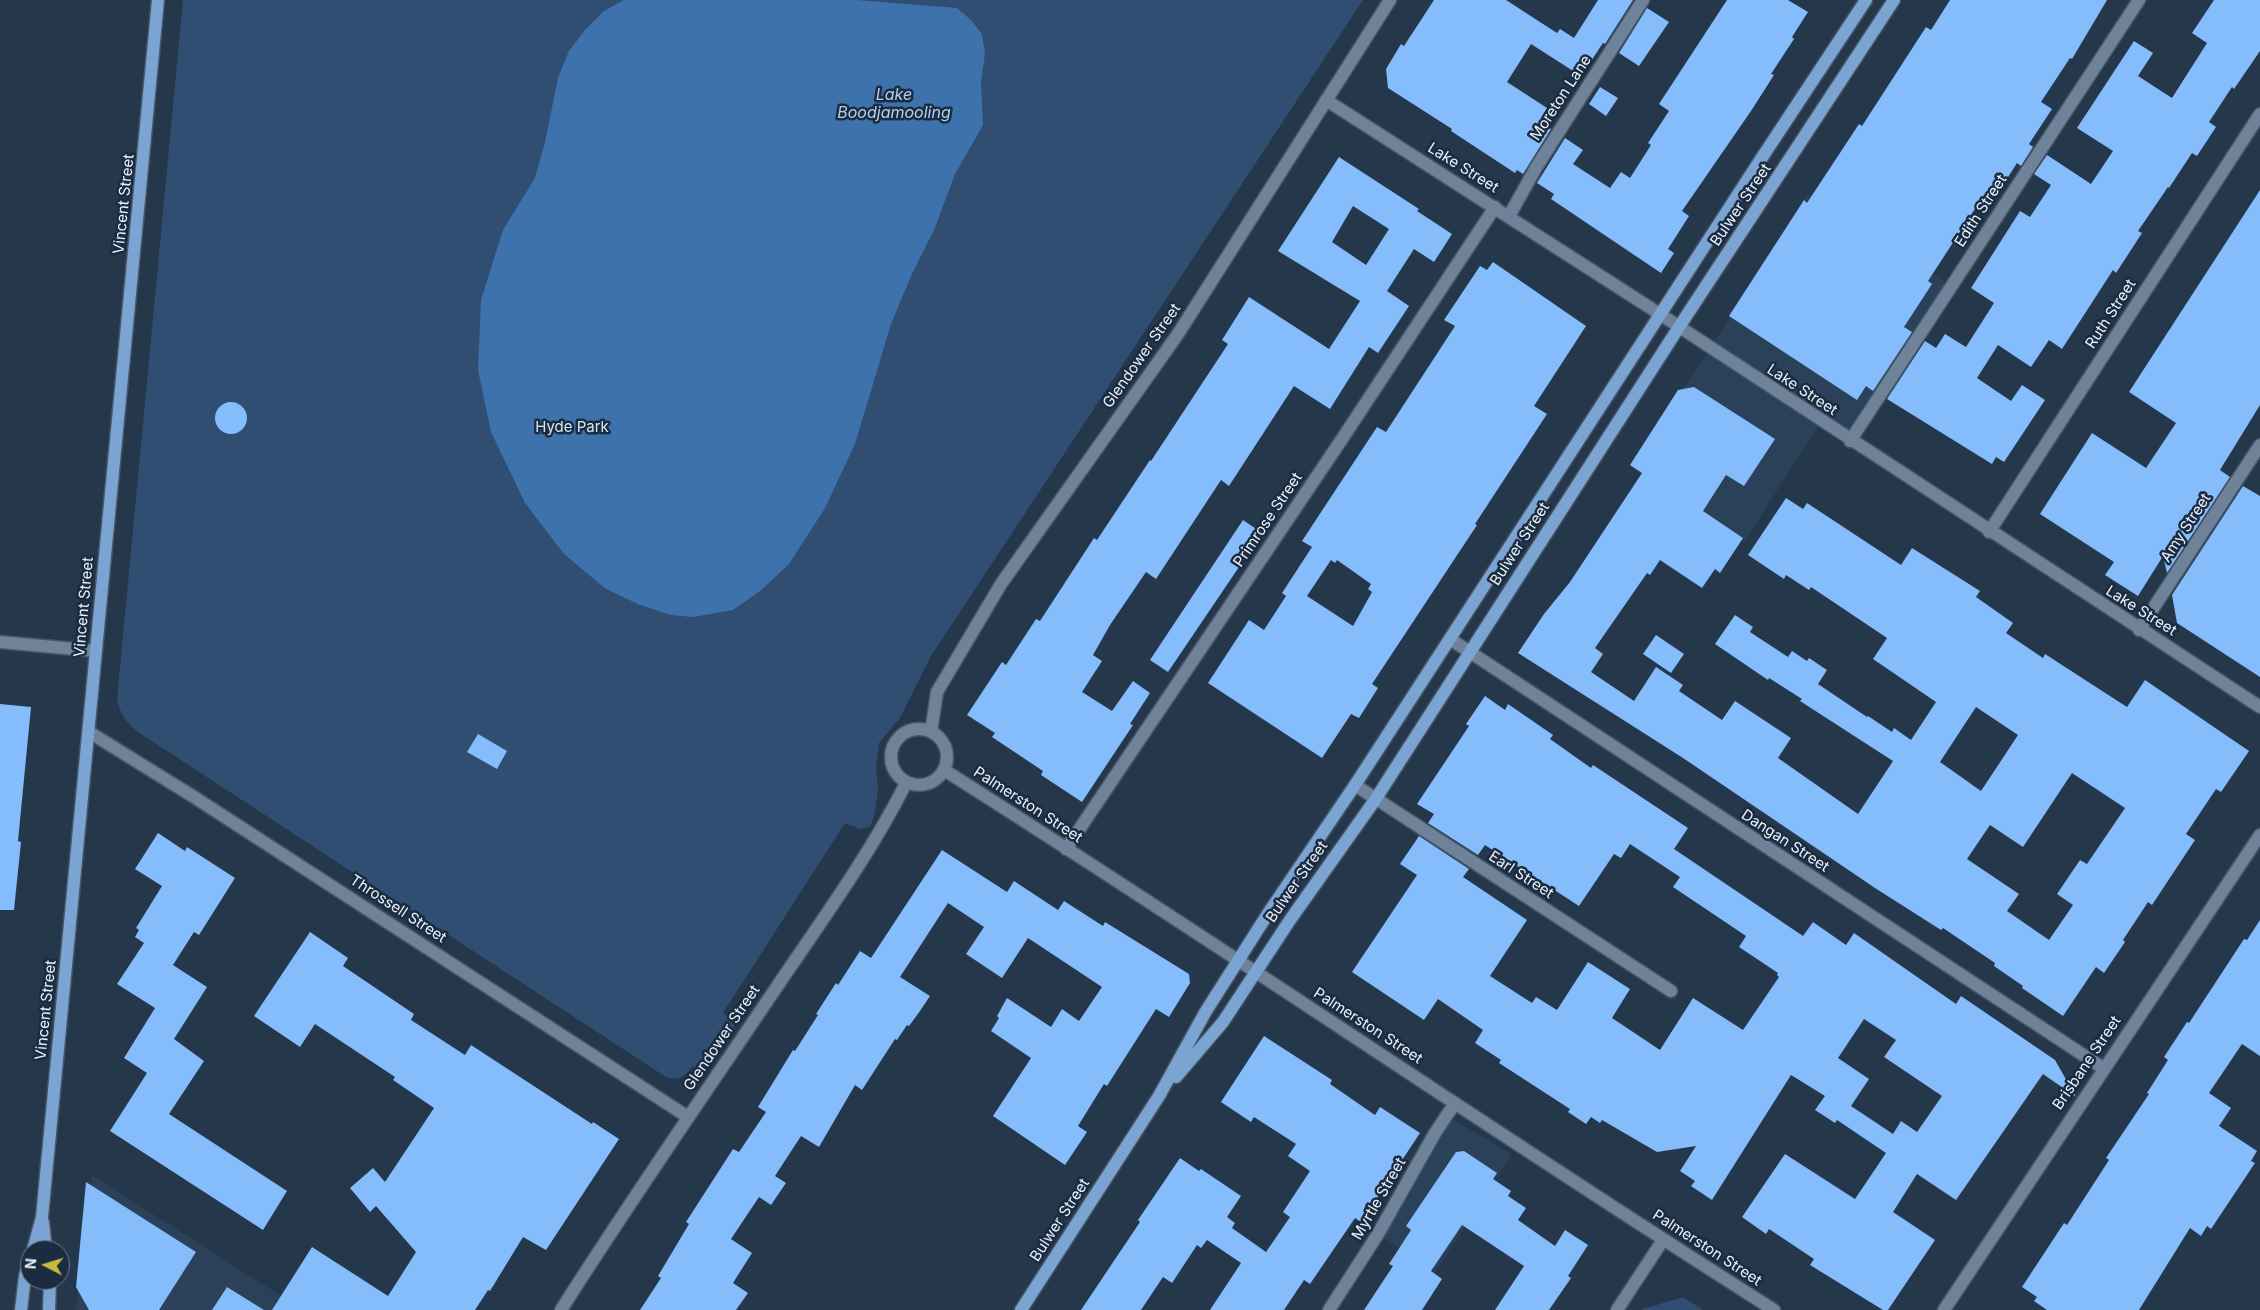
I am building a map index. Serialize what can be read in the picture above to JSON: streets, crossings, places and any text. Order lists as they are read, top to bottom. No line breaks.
{"streets":{"main road":["Vincent Street","Bulwer Street"],"street":["Moreton Lane","Lake Street","Edith Street","Ruth Street","Glendower Street","Primrose Street","Amy Street","Palmerston Street","Dangan Street","Earl Street","Throssell Street","Brisbane Street","Myrtle Street"]},"crossings":[["Moreton Lane","Lake Street"],["Lake Street","Bulwer Street"],["Lake Street","Edith Street"],["Lake Street","Ruth Street"],["Lake Street","Glendower Street"],["Lake Street","Primrose Street"],["Lake Street","Amy Street"],["Vincent Street","Throssell Street"],["Bulwer Street","Palmerston Street"],["Bulwer Street","Dangan Street"],["Bulwer Street","Earl Street"],["Glendower Street","Palmerston Street"],["Glendower Street","Throssell Street"],["Primrose Street","Palmerston Street"],["Palmerston Street","Myrtle Street"],["Dangan Street","Brisbane Street"]],"water":["Lake Boodjamooling"],"parks":["Hyde Park"],"north":"left"}
